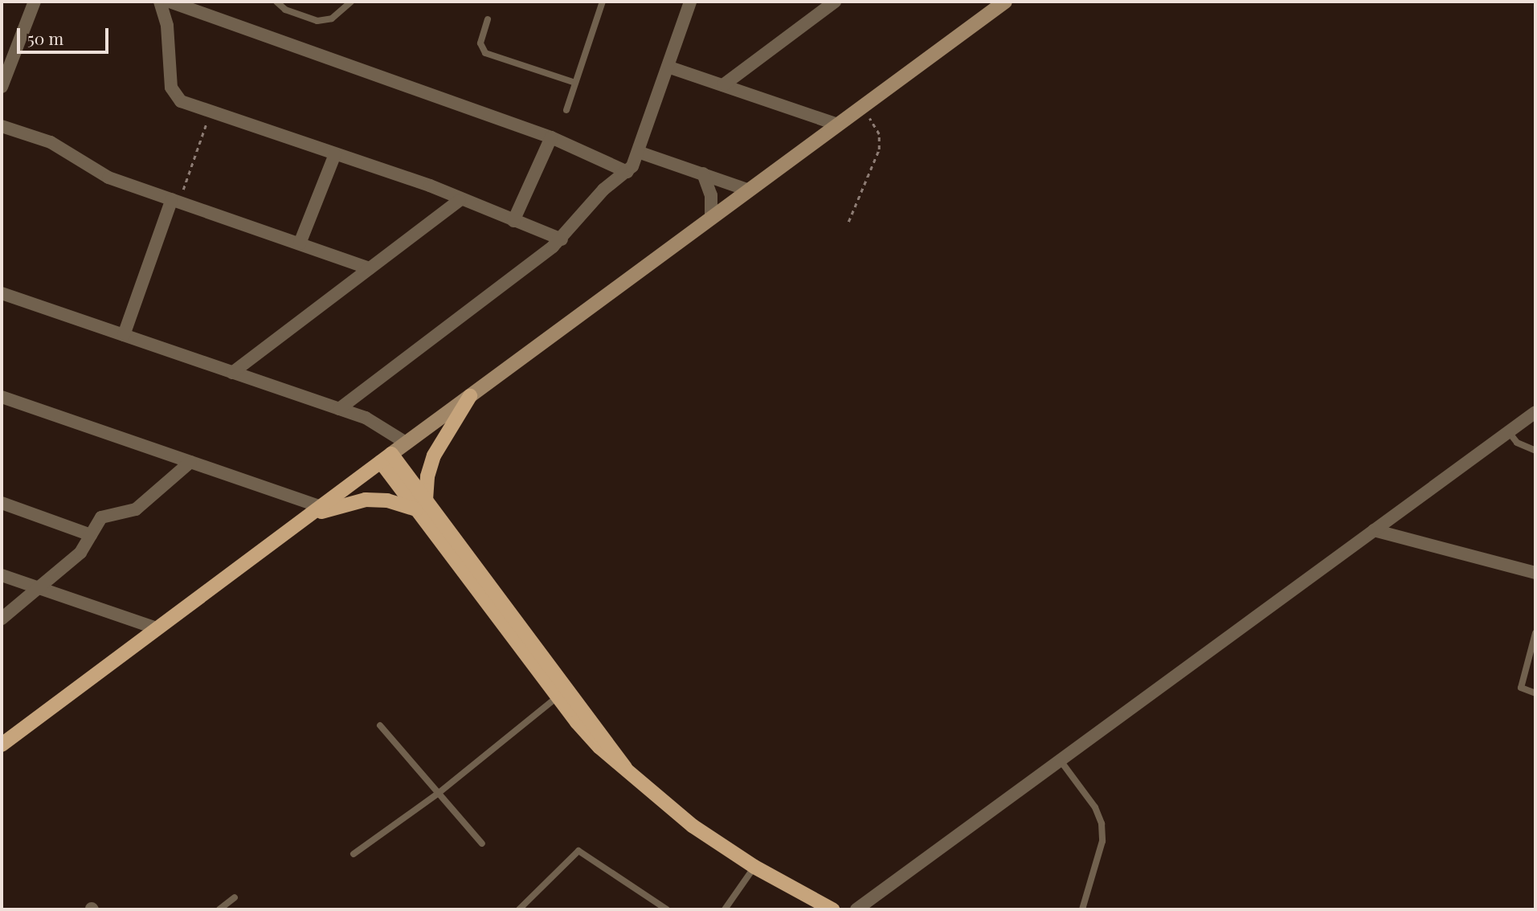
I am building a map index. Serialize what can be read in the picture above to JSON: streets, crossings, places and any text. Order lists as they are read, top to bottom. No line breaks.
{"scale_bar":"50 m"}
